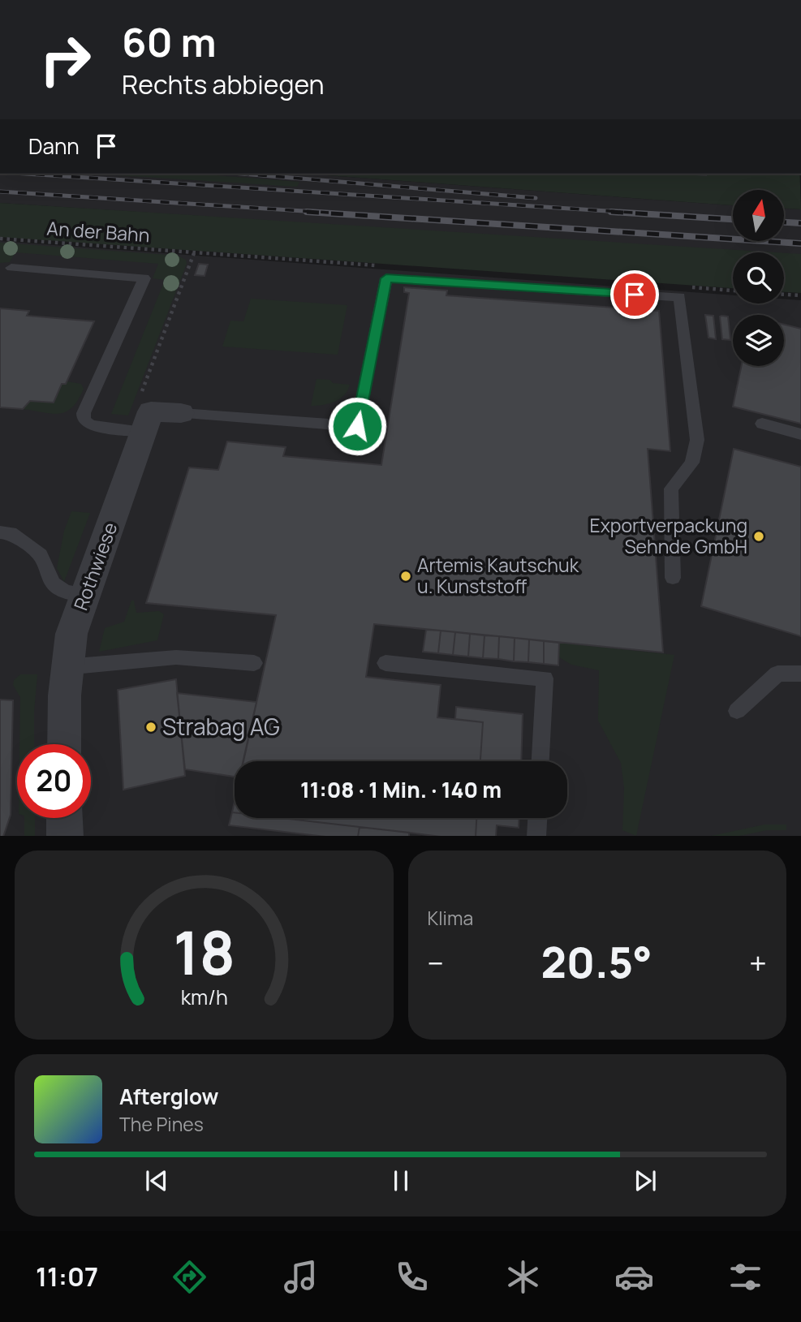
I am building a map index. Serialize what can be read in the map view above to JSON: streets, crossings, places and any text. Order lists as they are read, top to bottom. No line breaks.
{"streets":{"street":["Rothwiese"],"path":["An der Bahn"]},"places":["Exportverpackung Sehnde GmbH","Artemis Kautschuk u. Kunststoff","Strabag AG"],"north":"top","page":{"turn":["60 m","Rechts abbiegen"],"then":"Dann","limit":"20","trip":"11:08 · 1 Min. · 140 m","tile":"Klima","heat":["−","20.5°","+"],"song":["Afterglow","The Pines"],"tabs":"11:07","gauge":["18","km/h"]}}
